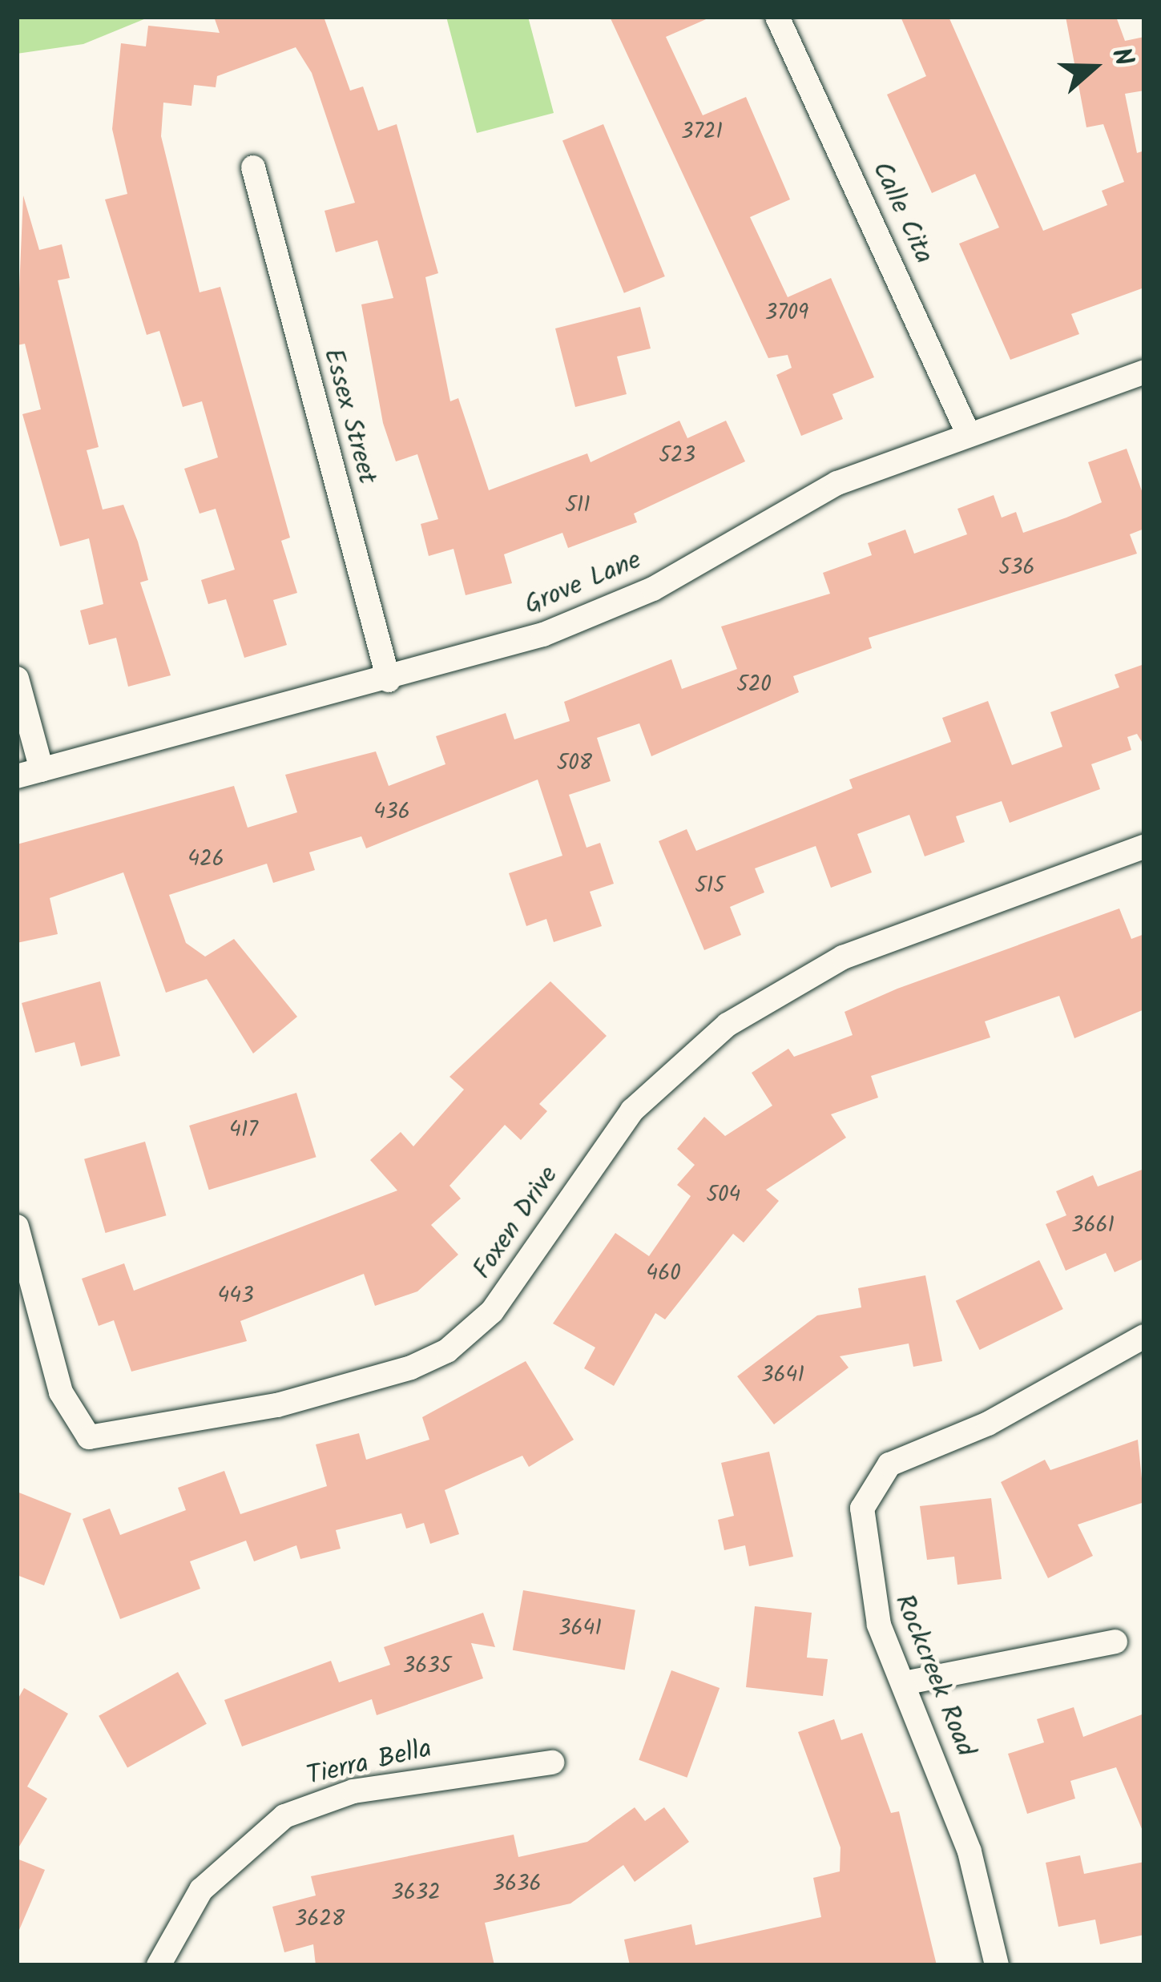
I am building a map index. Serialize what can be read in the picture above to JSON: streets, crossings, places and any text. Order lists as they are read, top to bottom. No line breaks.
{"streets":{"street":["Calle Cita","Essex Street","Grove Lane","Foxen Drive","Rockcreek Road","Tierra Bella"]},"crossings":[["Calle Cita","Grove Lane"],["Essex Street","Grove Lane"]],"house_numbers":["3721","3709","523","511","536","520","508","436","426","515","417","504","3661","460","443","3641","3641","3635","3636","3632","3628"],"north":"right"}
